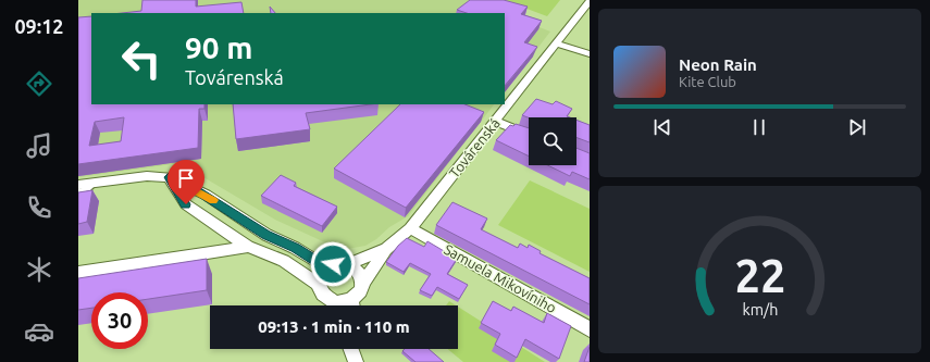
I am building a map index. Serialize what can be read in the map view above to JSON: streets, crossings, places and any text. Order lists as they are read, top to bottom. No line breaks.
{"streets":{"street":["Továrenská","Samuela Mikovíniho"]},"crossings":[["Továrenská","Samuela Mikovíniho"]],"page":{"tabs":"09:12","turn":["90 m","Továrenská"],"song":["Neon Rain","Kite Club"],"limit":"30","trip":"09:13 · 1 min · 110 m","gauge":["22","km/h"]}}
